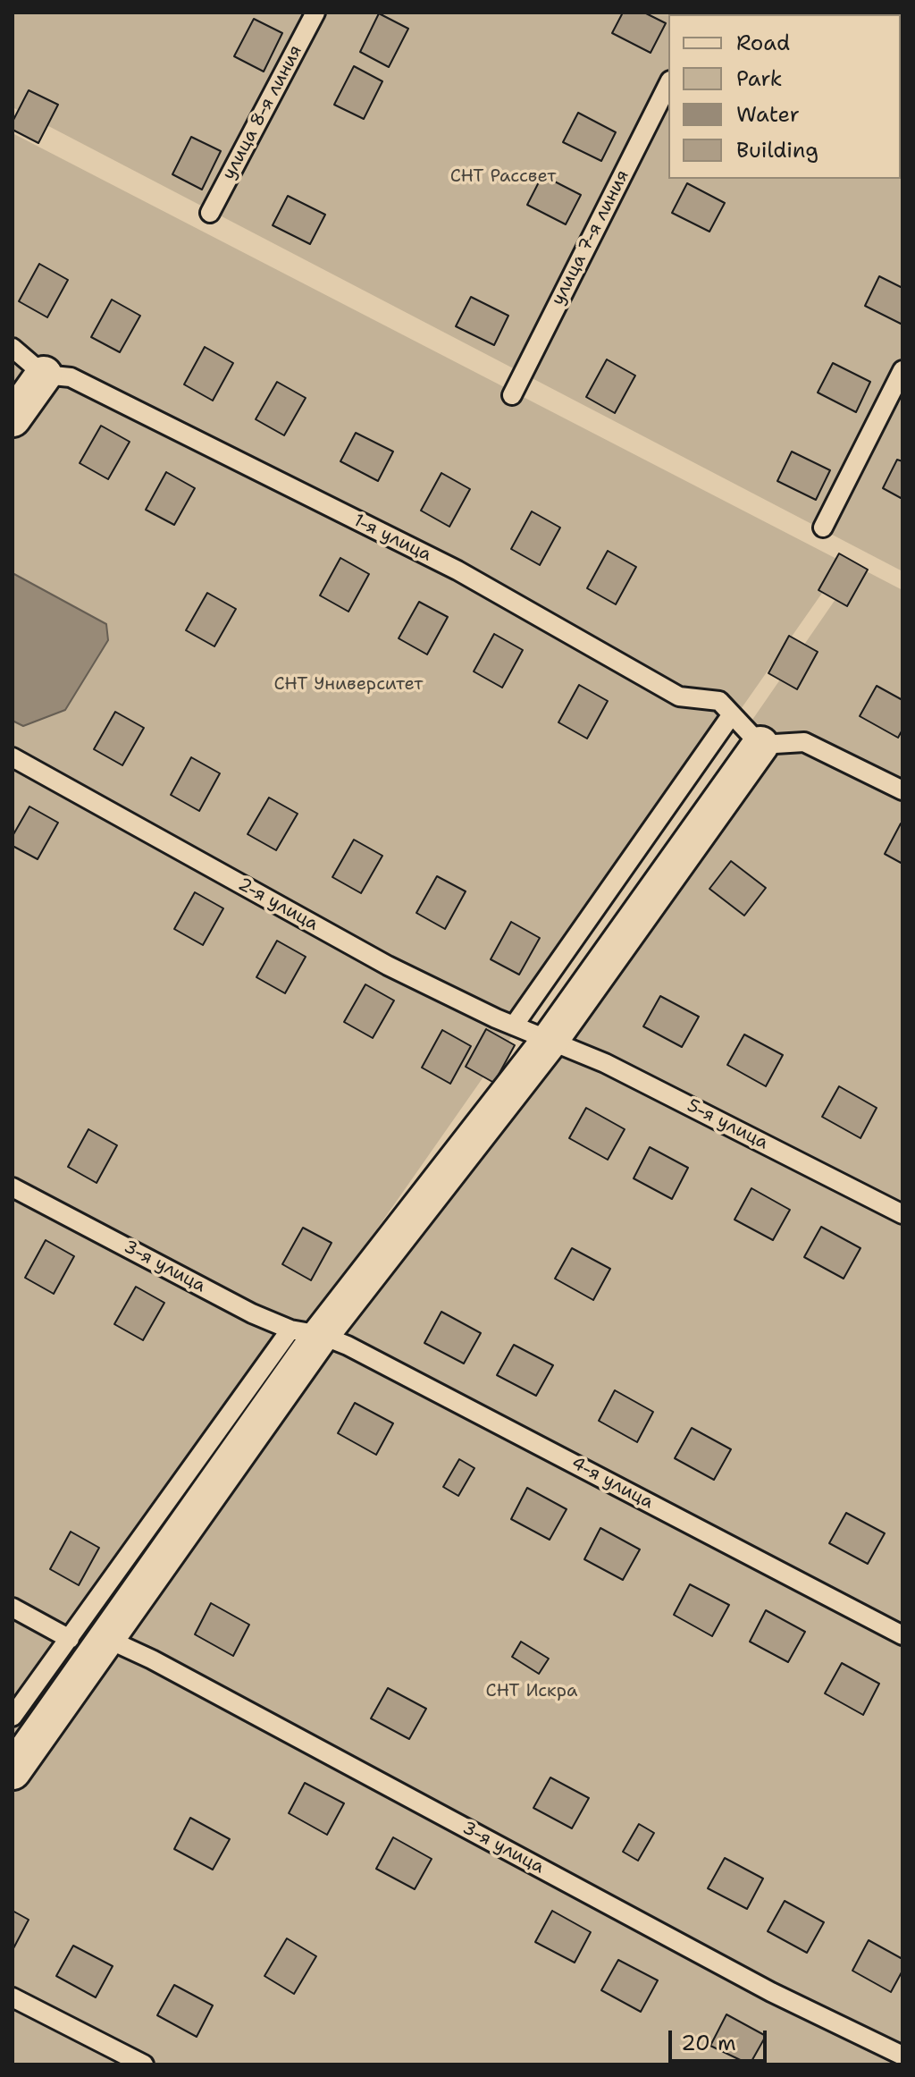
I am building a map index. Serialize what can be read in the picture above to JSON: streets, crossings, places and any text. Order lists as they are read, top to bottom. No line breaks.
{"streets":{"lane":["улица 8-я линия","улица 7-я линия","1-я улица","2-я улица","5-я улица","3-я улица","4-я улица"]},"crossings":[["2-я улица","5-я улица"],["3-я улица","4-я улица"]],"parks":["СНТ Рассвет","СНТ Университет","СНТ Искра"],"legend":["Road","Park","Water","Building"],"scale_bar":"20 m"}
